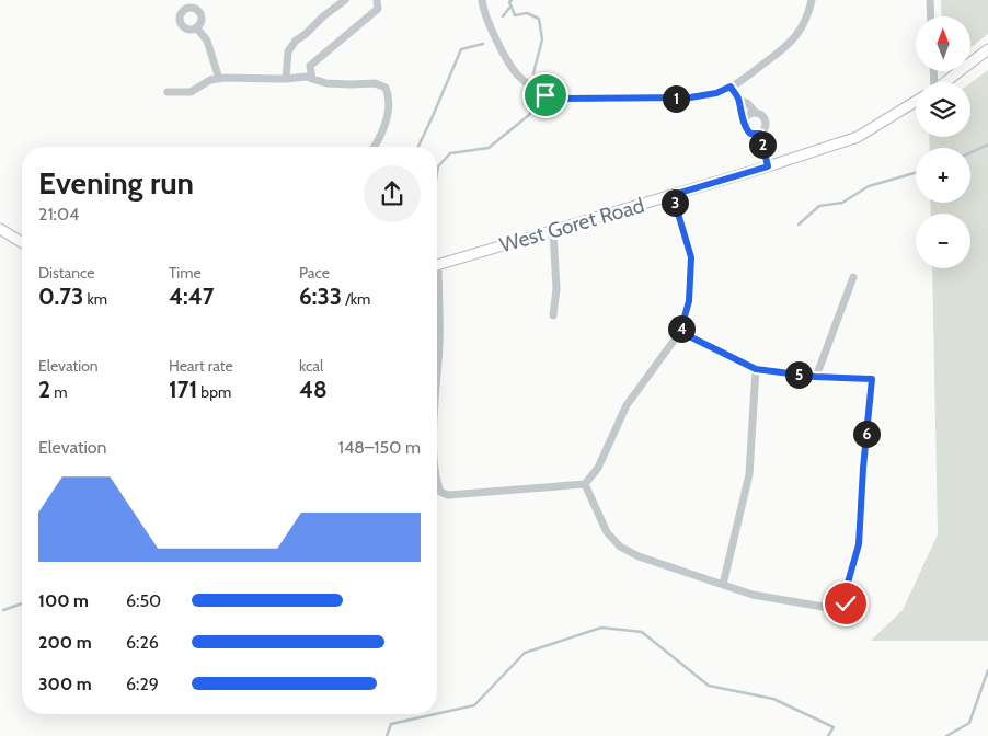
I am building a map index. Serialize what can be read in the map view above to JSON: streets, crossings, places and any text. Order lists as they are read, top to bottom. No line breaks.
{"streets":{"street":["West Goret Road"]},"north":"top","page":{"map_buttons":["+","−"],"pins":["1","2","3","4","5","6"],"heading":["Evening run","21:04"],"stats":[["Distance","0.73 km"],["Time","4:47"],["Pace","6:33 /km"],["Elevation","2 m"],["Heart rate","171 bpm"],["kcal","48"]],"chart":["Elevation","148–150 m"],"list":[{"name":"100 m","note":"6:50"},{"name":"200 m","note":"6:26"},{"name":"300 m","note":"6:29"}]}}
